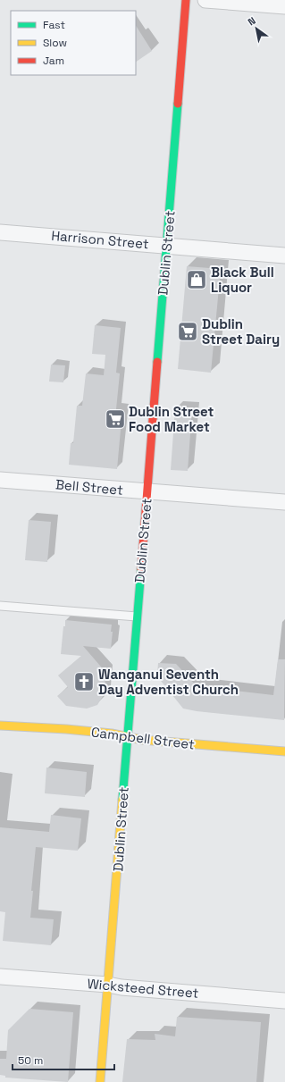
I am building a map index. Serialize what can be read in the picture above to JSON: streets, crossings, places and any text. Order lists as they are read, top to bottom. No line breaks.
{"streets":{"main road":["Dublin Street","Campbell Street"],"street":["Harrison Street","Bell Street","Wicksteed Street"]},"crossings":[["Harrison Street","Dublin Street"],["Dublin Street","Bell Street"],["Dublin Street","Campbell Street"],["Dublin Street","Wicksteed Street"]],"places":{"shop":["Black Bull Liquor"],"supermarket":["Dublin Street Dairy","Dublin Street Food Market"],"church":["Wanganui Seventh Day Adventist Church"]},"legend":["Fast","Slow","Jam"],"scale_bar":"50 m","north":"top left"}
